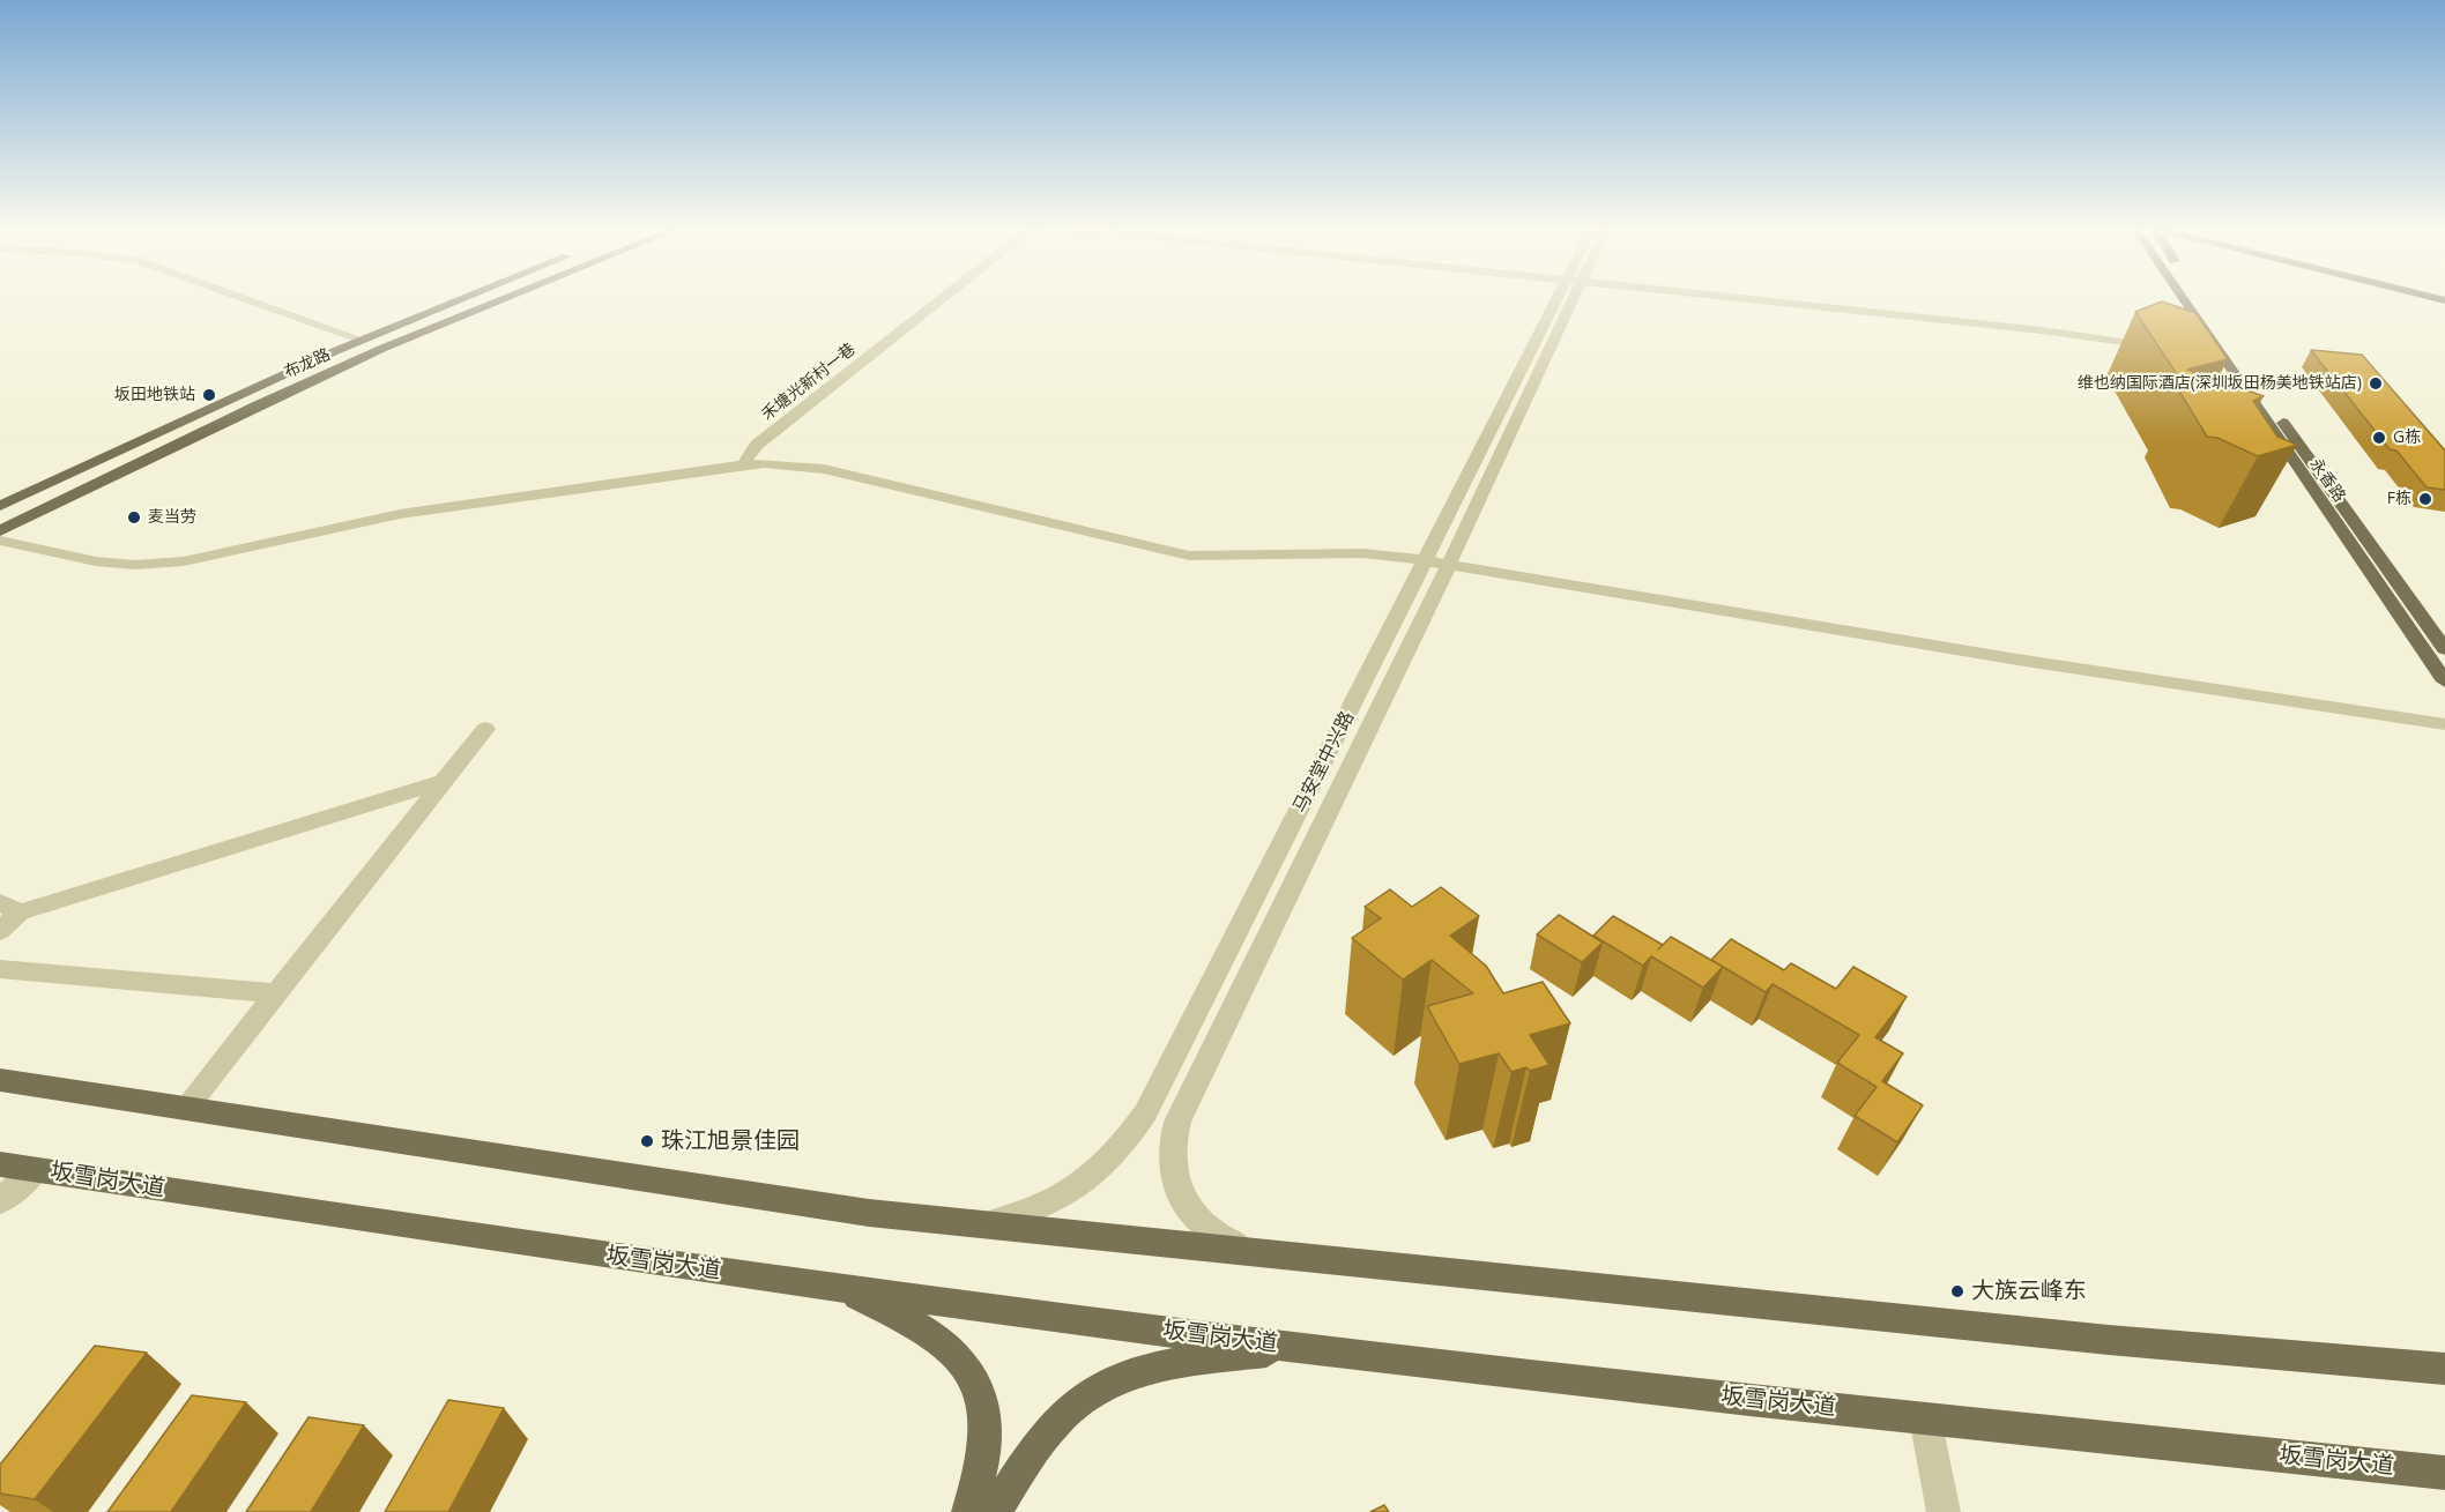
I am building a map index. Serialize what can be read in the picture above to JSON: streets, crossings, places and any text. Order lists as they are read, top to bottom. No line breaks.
{"streets":{"main road":["布龙路","永香路","坂雪岗大道"],"street":["禾塘光新村一巷","马安堂中兴路"]},"places":["维也纳国际酒店(深圳坂田杨美地铁站店)","坂田地铁站","G栋","F栋","麦当劳","珠江旭景佳园","大族云峰东"]}
